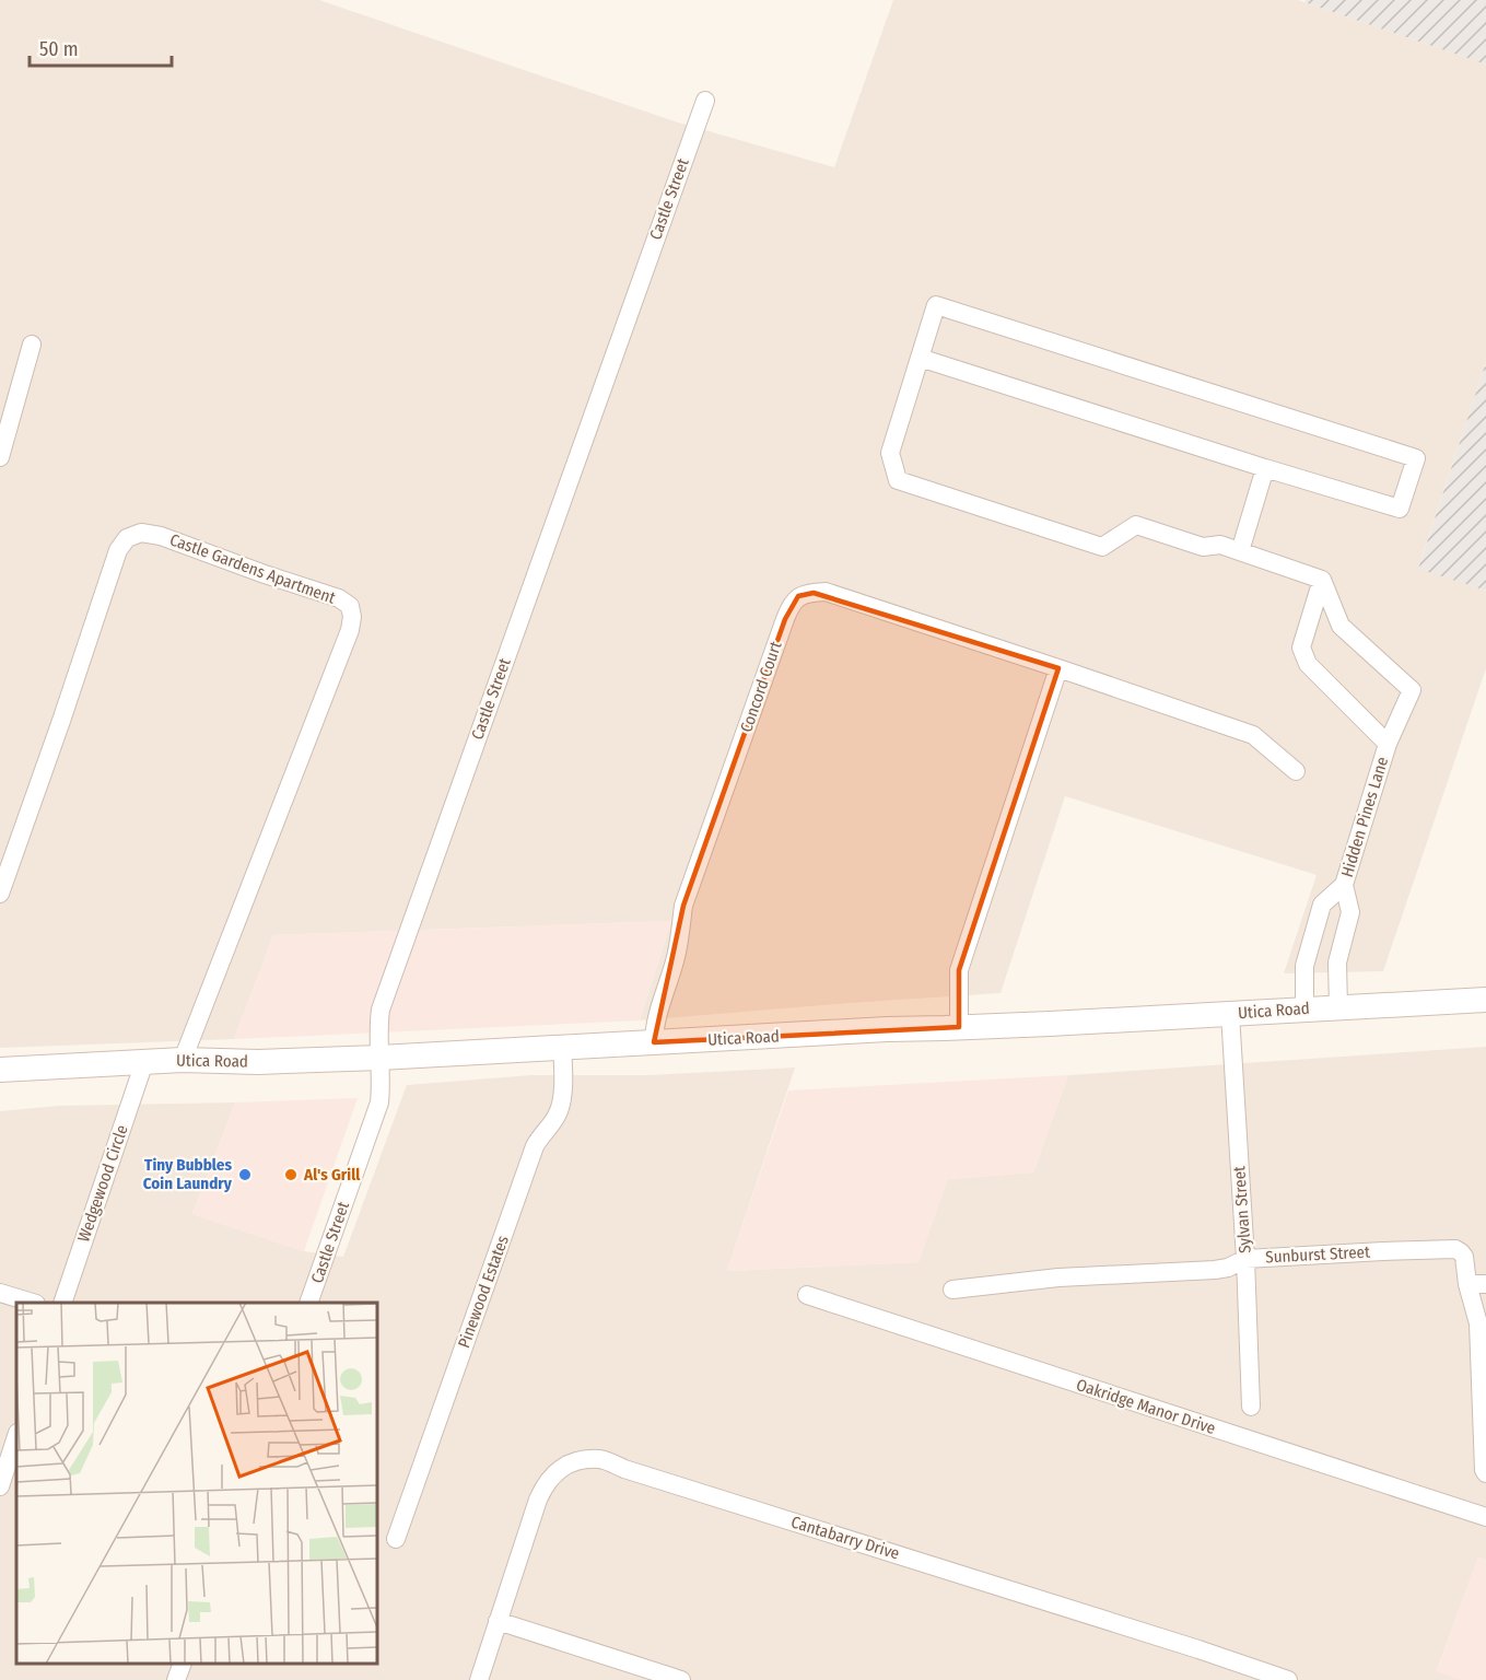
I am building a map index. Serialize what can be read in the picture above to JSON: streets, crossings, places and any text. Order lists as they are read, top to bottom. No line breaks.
{"streets":{"main road":["Utica Road"],"street":["Castle Street","Castle Gardens Apartment","Concord Court","Hidden Pines Lane","Wedgewood Circle","Sylvan Street","Sunburst Street","Pinewood Estates","Oakridge Manor Drive","Cantabarry Drive"]},"crossings":[["Castle Street","Utica Road"],["Castle Gardens Apartment","Utica Road"],["Concord Court","Utica Road"],["Hidden Pines Lane","Utica Road"],["Utica Road","Wedgewood Circle"],["Utica Road","Sylvan Street"],["Utica Road","Pinewood Estates"],["Sylvan Street","Sunburst Street"]],"places":["Tiny Bubbles Coin Laundry","Al's Grill"],"scale_bar":"50 m"}
